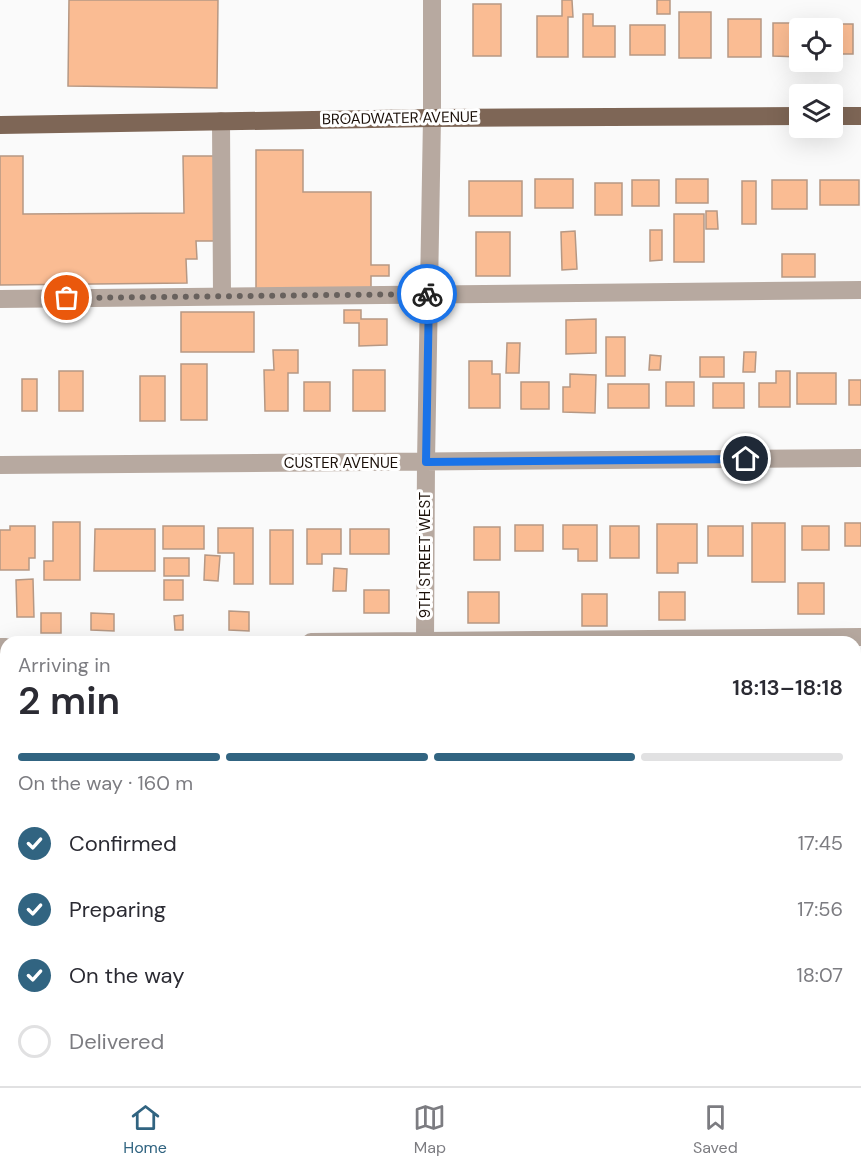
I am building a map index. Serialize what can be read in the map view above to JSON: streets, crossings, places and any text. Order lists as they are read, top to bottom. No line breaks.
{"streets":{"main road":["BROADWATER AVENUE"],"street":["CUSTER AVENUE","9TH STREET WEST"]},"crossings":[["BROADWATER AVENUE","9TH STREET WEST"],["CUSTER AVENUE","9TH STREET WEST"]],"page":{"heading":["2 min","Arriving in","18:13–18:18"],"bar":"On the way · 160 m","list":[["Confirmed","17:45"],["Preparing","17:56"],["On the way","18:07"],"Delivered"],"tabs":["Home","Map","Saved"]}}
